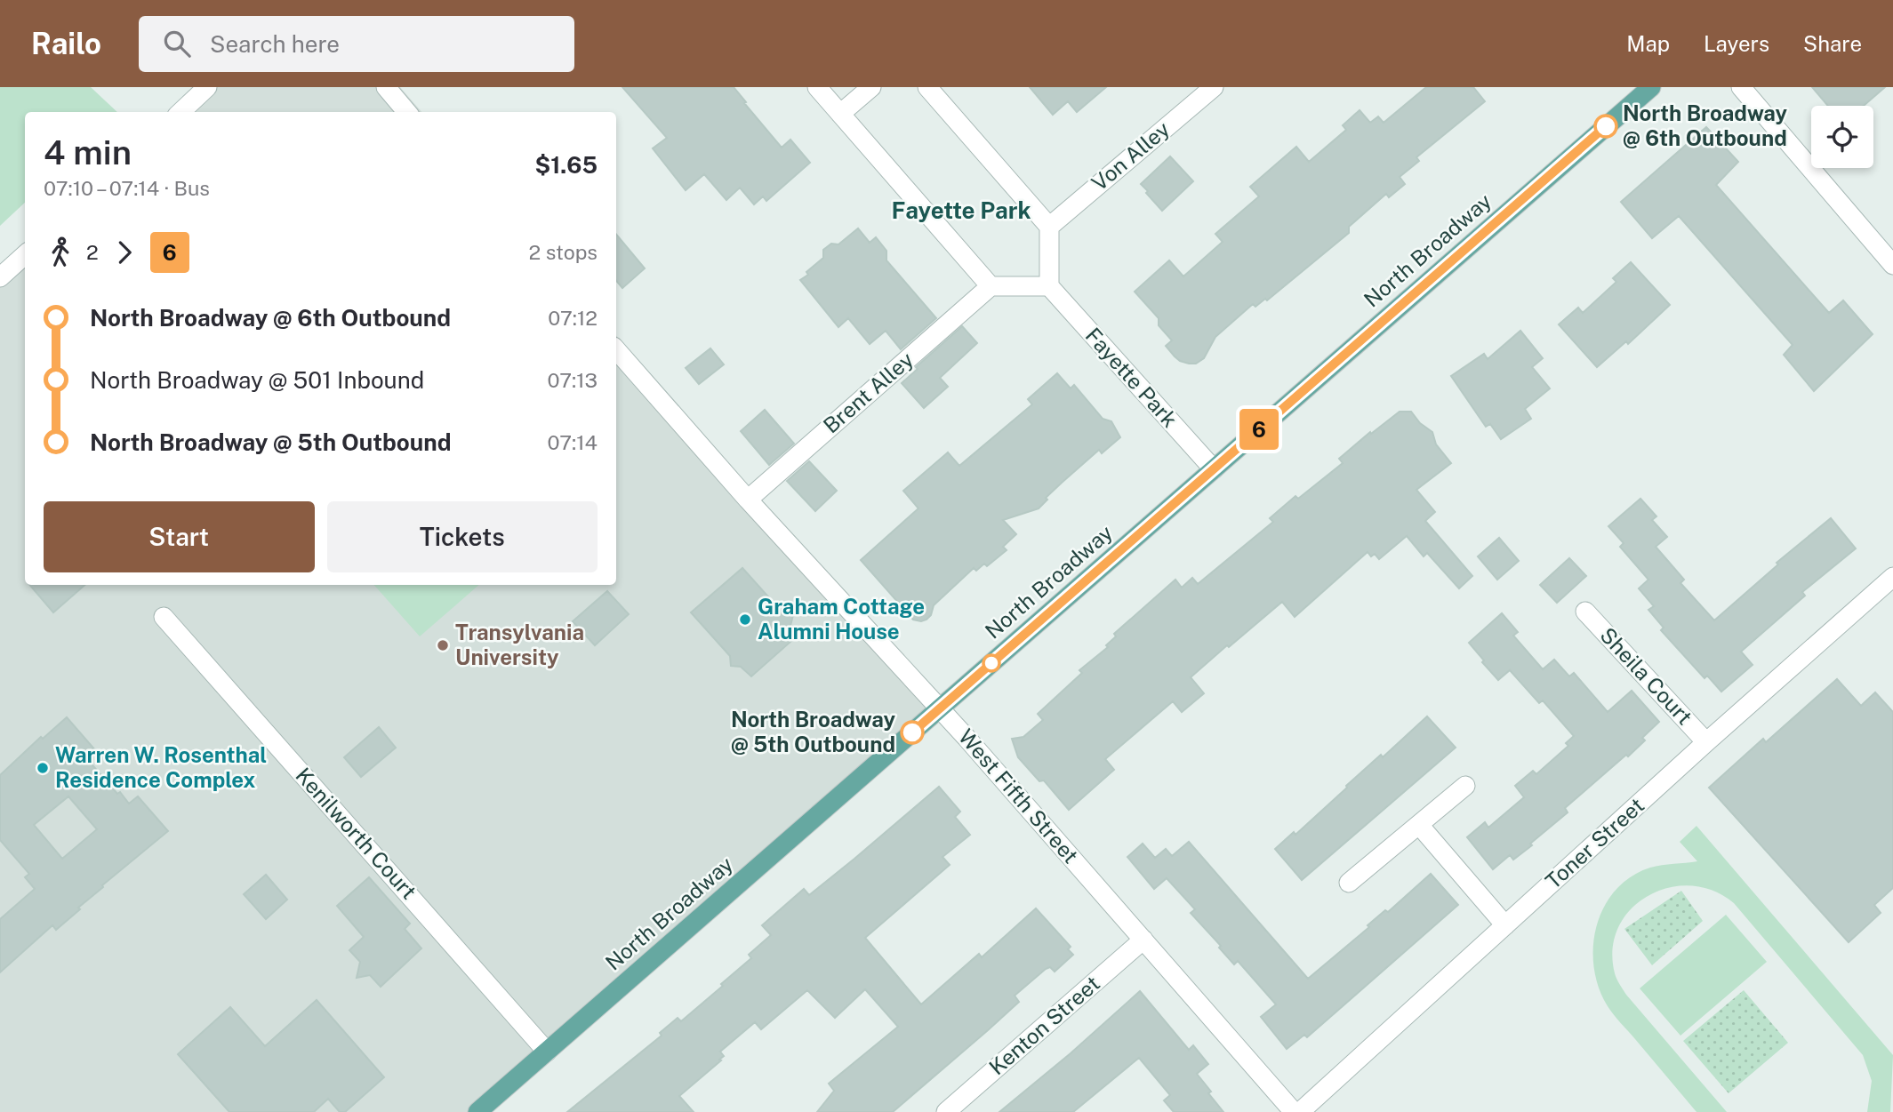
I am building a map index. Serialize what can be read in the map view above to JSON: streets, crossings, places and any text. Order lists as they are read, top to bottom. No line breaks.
{"streets":{"main road":["North Broadway"],"street":["Von Alley","Fayette Park","Brent Alley","Sheila Court","West Fifth Street","Kenilworth Court","Toner Street","Kenton Street"]},"crossings":[["North Broadway","Fayette Park"],["North Broadway","West Fifth Street"],["North Broadway","Kenilworth Court"],["Brent Alley","West Fifth Street"],["Sheila Court","Toner Street"],["West Fifth Street","Kenton Street"]],"districts":["Fayette Park"],"places":["North Broadway @ 6th Outbound","Graham Cottage Alumni House","Transylvania University","North Broadway @ 5th Outbound","Warren W. Rosenthal Residence Complex"],"lines":["bus line 6"],"page":{"header":"Railo","search":"Search here","nav":["Map","Layers","Share"],"on_map":"6","heading":["4 min","07:10 – 07:14 · Bus","$1.65"],"legs":["2","6","2 stops"],"list":[{"name":"North Broadway @ 6th Outbound","value":"07:12"},{"name":"North Broadway @ 501 Inbound","value":"07:13"},{"name":"North Broadway @ 5th Outbound","value":"07:14"}],"buttons":["Start","Tickets"]}}
